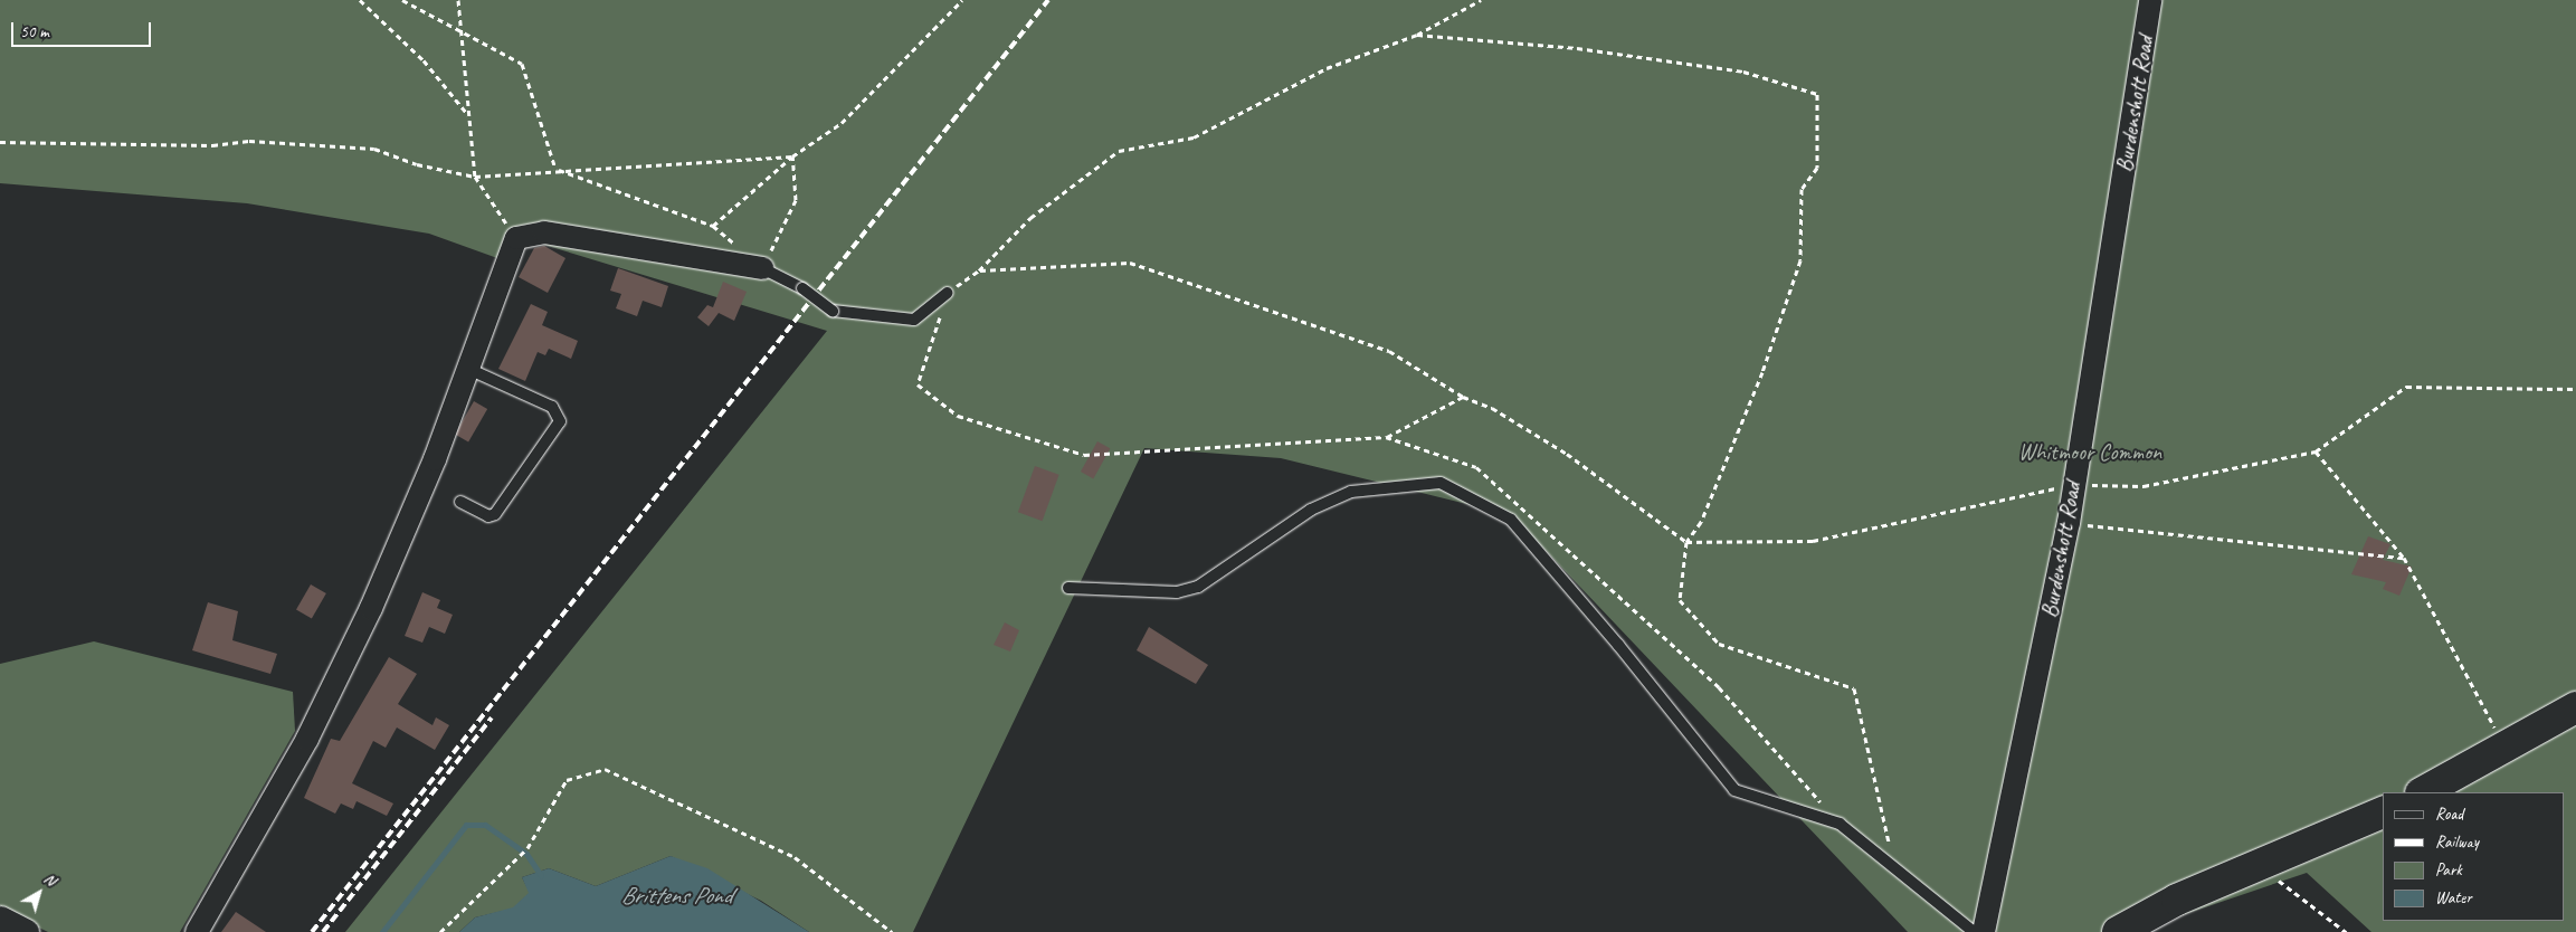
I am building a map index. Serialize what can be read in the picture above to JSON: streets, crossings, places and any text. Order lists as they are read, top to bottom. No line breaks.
{"streets":{"street":["Burdenshott Road"]},"water":["Brittens Pond"],"parks":["Whitmoor Common"],"legend":["Road","Railway","Park","Water"],"scale_bar":"50 m","north":"top right"}
